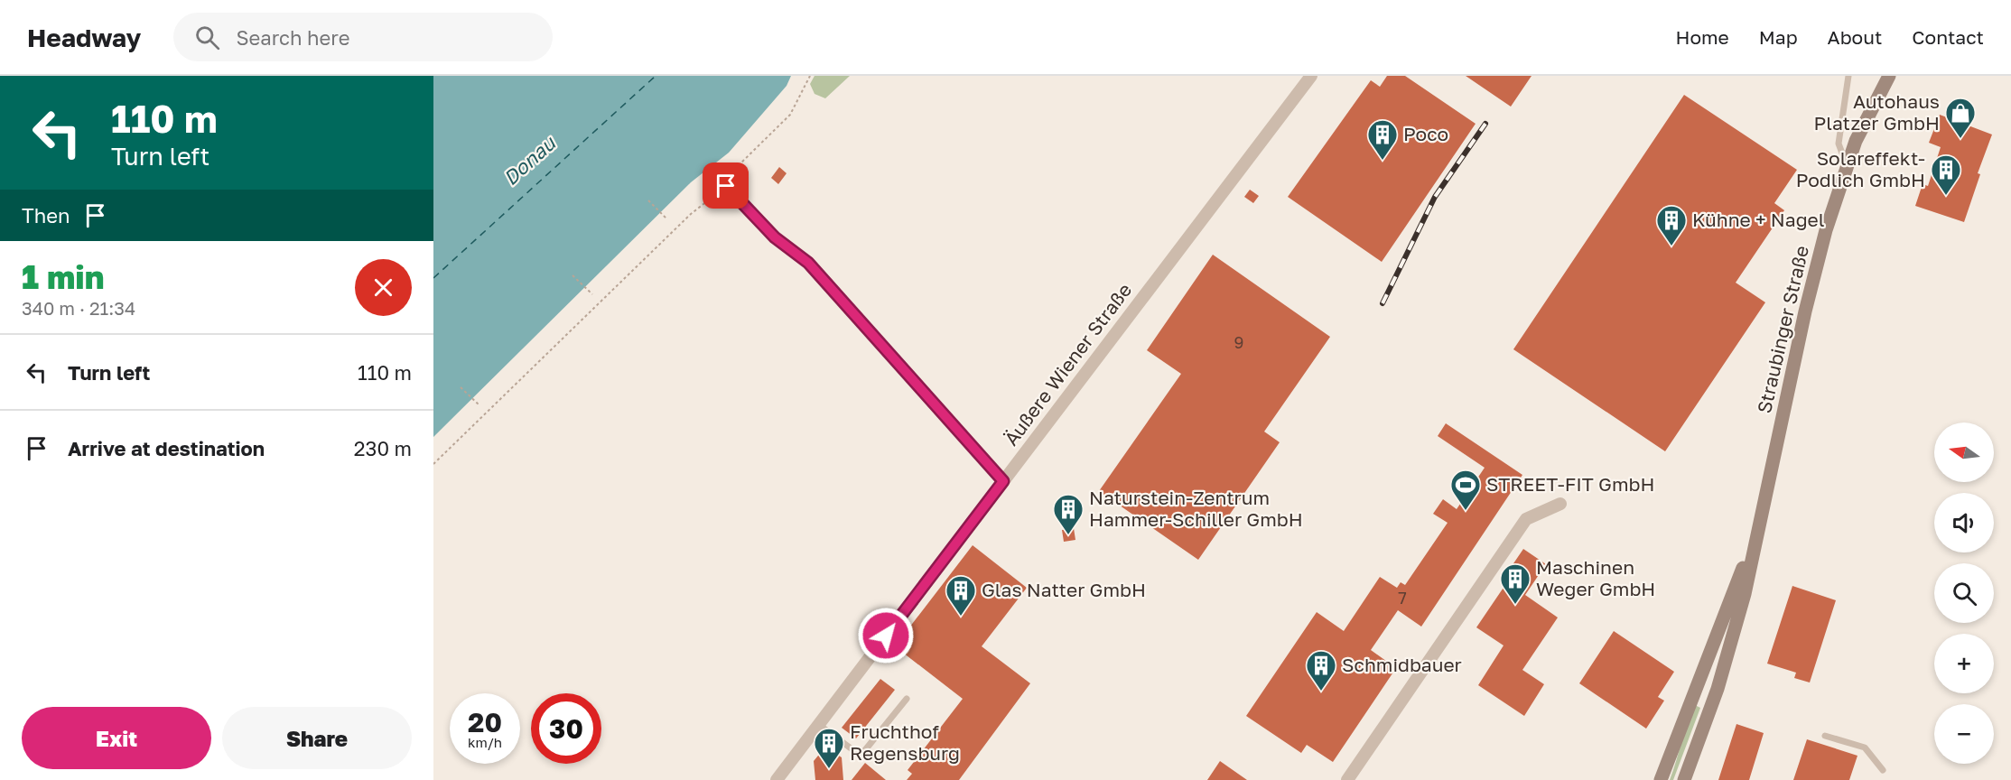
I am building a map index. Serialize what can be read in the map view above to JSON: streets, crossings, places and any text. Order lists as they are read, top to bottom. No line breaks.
{"streets":{"main road":["Straubinger Straße"],"street":["Äußere Wiener Straße"]},"water":["Donau"],"places":{"shop":["Autohaus Platzer GmbH"],"building":["Poco","Solareffekt- Podlich GmbH","Kühne + Nagel","Naturstein-Zentrum Hammer-Schiller GmbH","Maschinen Weger GmbH","Glas Natter GmbH","Schmidbauer","Fruchthof Regensburg"],"sports":["STREET-FIT GmbH"]},"house_numbers":["9","7"],"north":"left","page":{"header":"Headway","search":"Search here","nav":["Home","Map","About","Contact"],"turn":["110 m","Turn left"],"then":"Then","heading":["1 min","340 m · 21:34"],"list":[{"name":"Turn left","value":"110 m"},{"name":"Arrive at destination","value":"230 m"}],"map_buttons":["+","−"],"speed":"20 km/h","limit":"30","buttons":["Exit","Share"]}}
